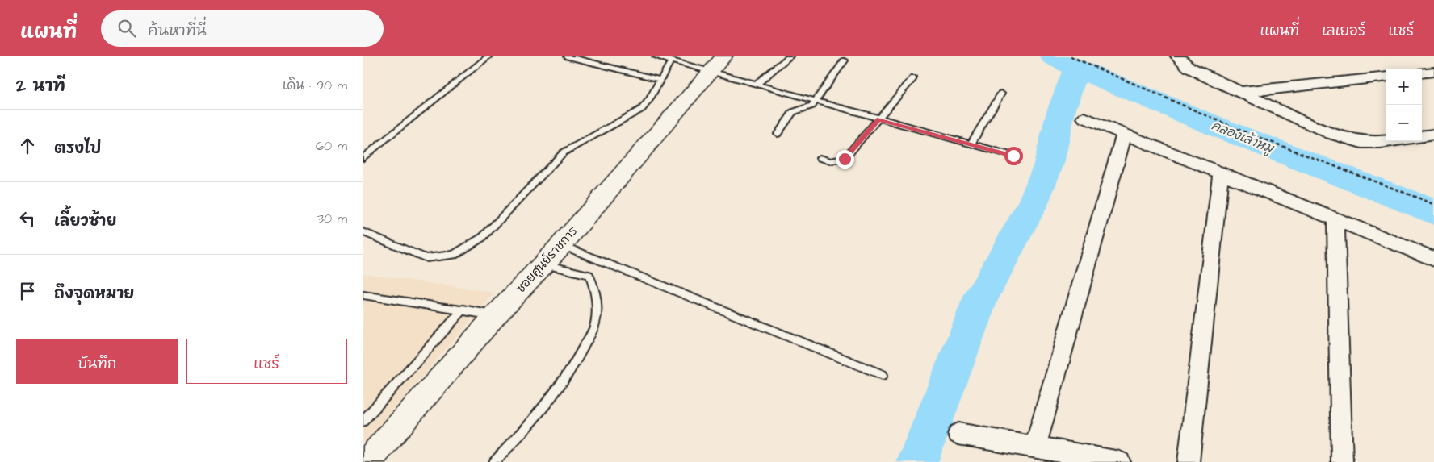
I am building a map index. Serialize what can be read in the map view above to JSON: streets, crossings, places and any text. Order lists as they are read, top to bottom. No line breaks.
{"streets":{"street":["ซอยศูนย์ราชการ"]},"water":["คลองเล้าหมู"],"page":{"header":"แผนที่","search":"ค้นหาที่นี่","nav":["แผนที่","เลเยอร์","แชร์"],"heading":["2 นาที","เดิน · 90 m"],"map_buttons":["+","−"],"list":[["ตรงไป","60 m"],["เลี้ยวซ้าย","30 m"],"ถึงจุดหมาย"],"buttons":["บันทึก","แชร์"]}}
